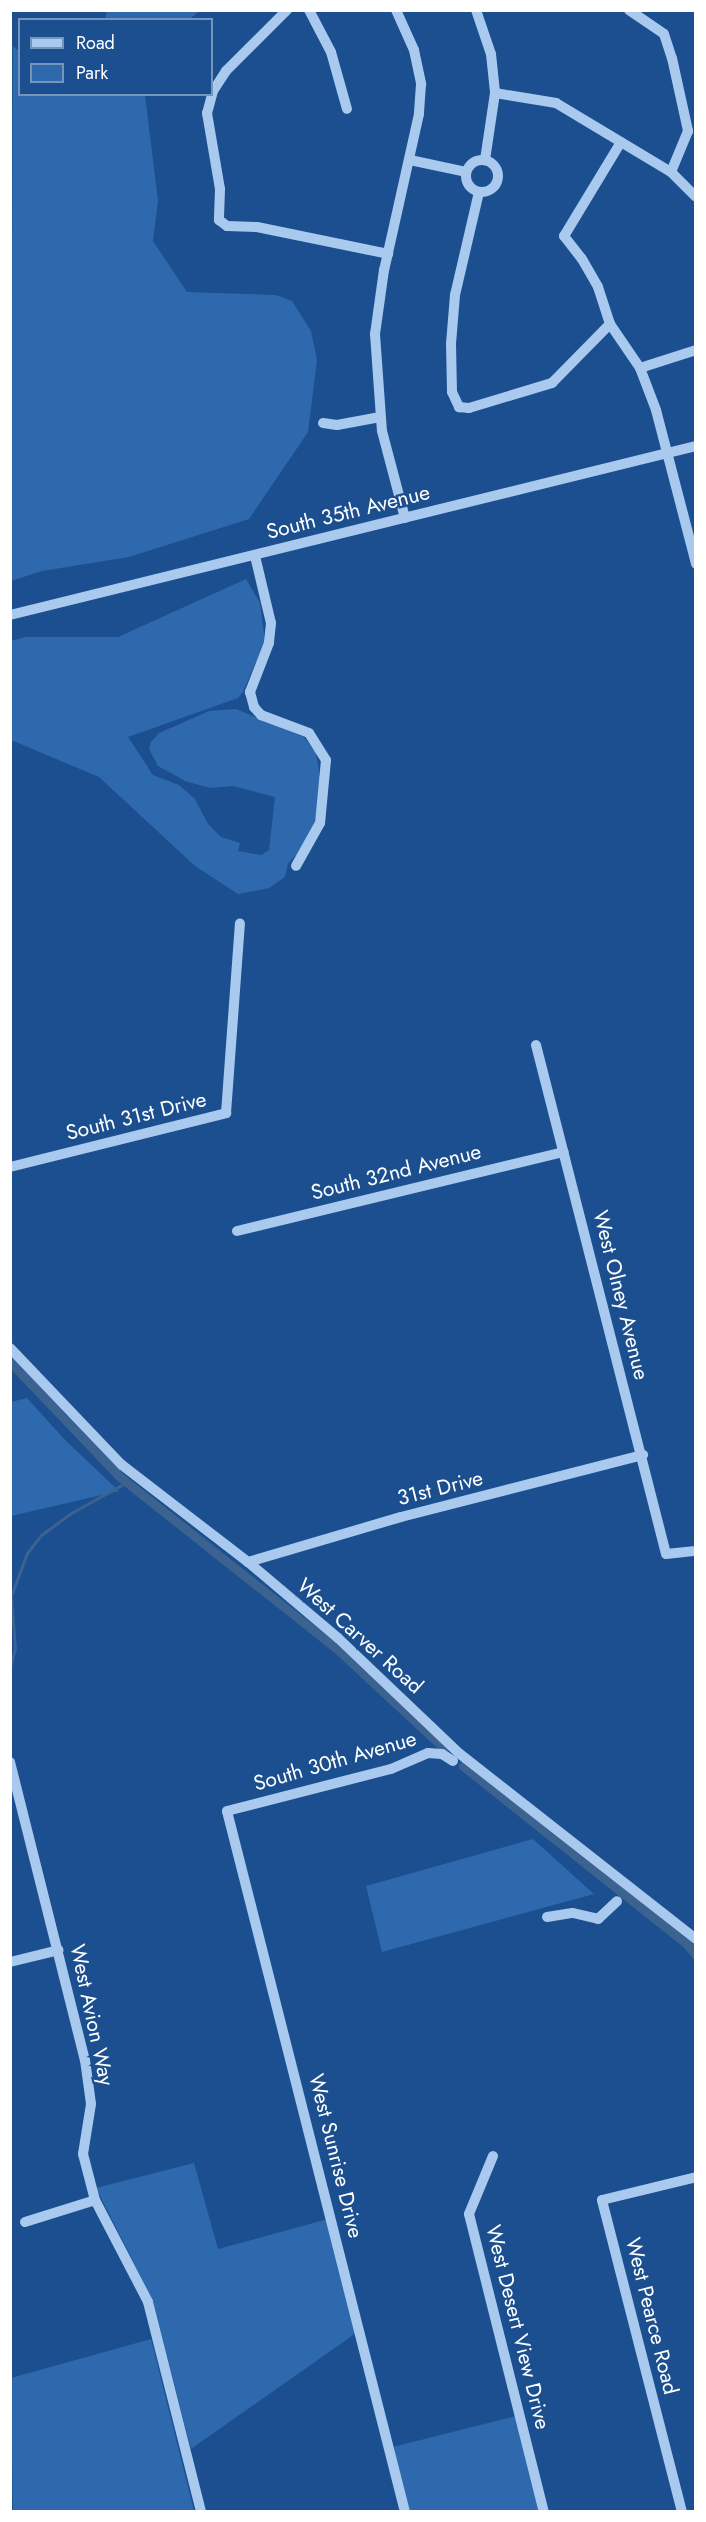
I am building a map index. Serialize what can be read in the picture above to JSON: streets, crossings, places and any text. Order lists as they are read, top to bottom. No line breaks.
{"streets":{"street":["South 35th Avenue","South 31st Drive","South 32nd Avenue","West Olney Avenue","31st Drive","West Carver Road","South 30th Avenue","West Avion Way","West Sunrise Drive","West Pearce Road","West Desert View Drive"]},"crossings":[["South 32nd Avenue","West Olney Avenue"],["West Olney Avenue","31st Drive"],["31st Drive","West Carver Road"],["South 30th Avenue","West Sunrise Drive"]],"legend":["Road","Park"]}
